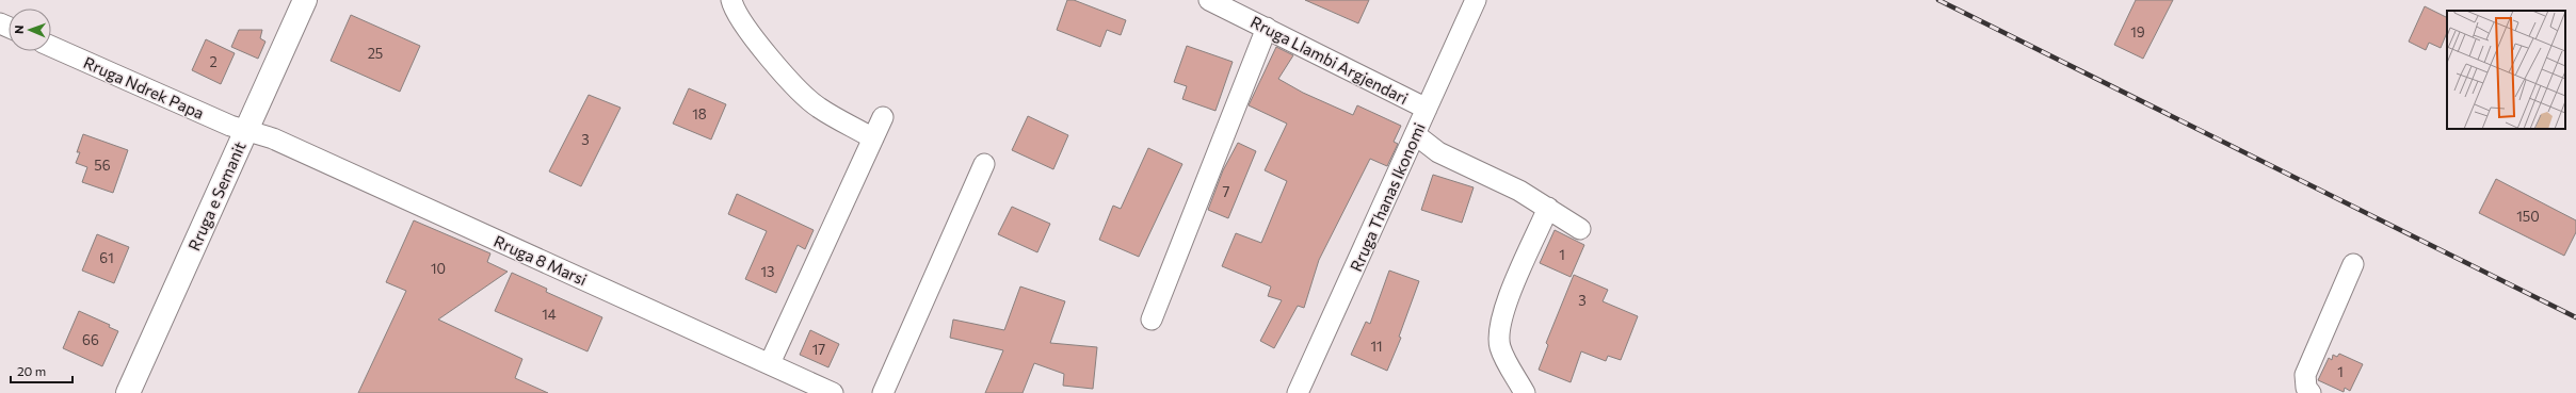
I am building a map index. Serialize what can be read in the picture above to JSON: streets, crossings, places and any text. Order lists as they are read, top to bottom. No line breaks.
{"streets":{"main road":["Rruga e Semanit"],"street":["Rruga Llambi Argjendari","Rruga Ndrek Papa","Rruga Thanas Ikonomi","Rruga 8 Marsi"]},"crossings":[["Rruga Llambi Argjendari","Rruga Thanas Ikonomi"],["Rruga Ndrek Papa","Rruga e Semanit"],["Rruga Ndrek Papa","Rruga 8 Marsi"],["Rruga e Semanit","Rruga 8 Marsi"]],"house_numbers":["19","25","2","18","3","56","7","150","1","61","10","13","3","14","66","11","17","1"],"scale_bar":"20 m","north":"left"}
